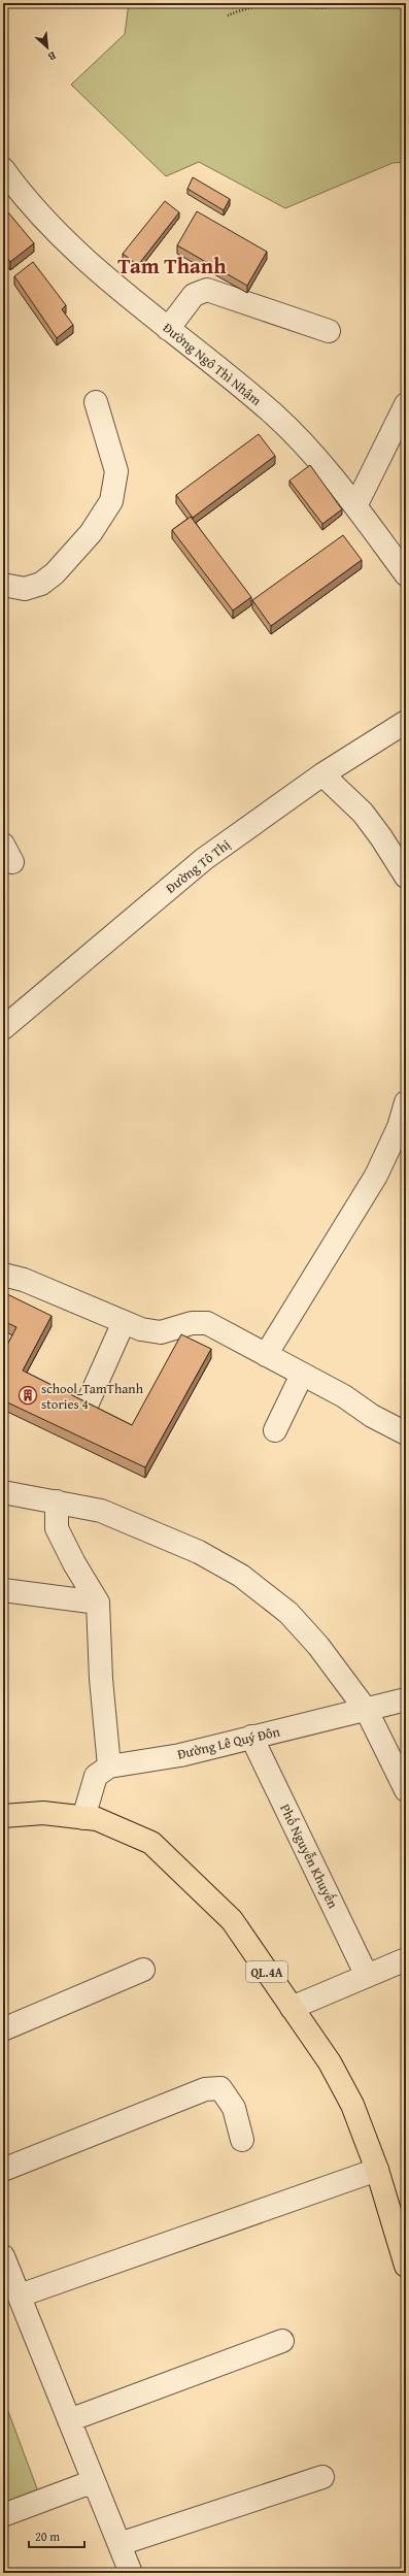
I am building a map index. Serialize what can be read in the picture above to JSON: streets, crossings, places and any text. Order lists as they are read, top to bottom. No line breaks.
{"streets":{"main road":["QL.4A"],"street":["Đường Ngô Thì Nhậm","Đường Tô Thị","Đường Lê Quý Đôn","Phố Nguyễn Khuyến"]},"crossings":[["Đường Lê Quý Đôn","Phố Nguyễn Khuyến"]],"districts":["Tam Thanh"],"places":{"building":["school_TamThanh stories 4"]},"scale_bar":"20 m","north":"bottom right"}
